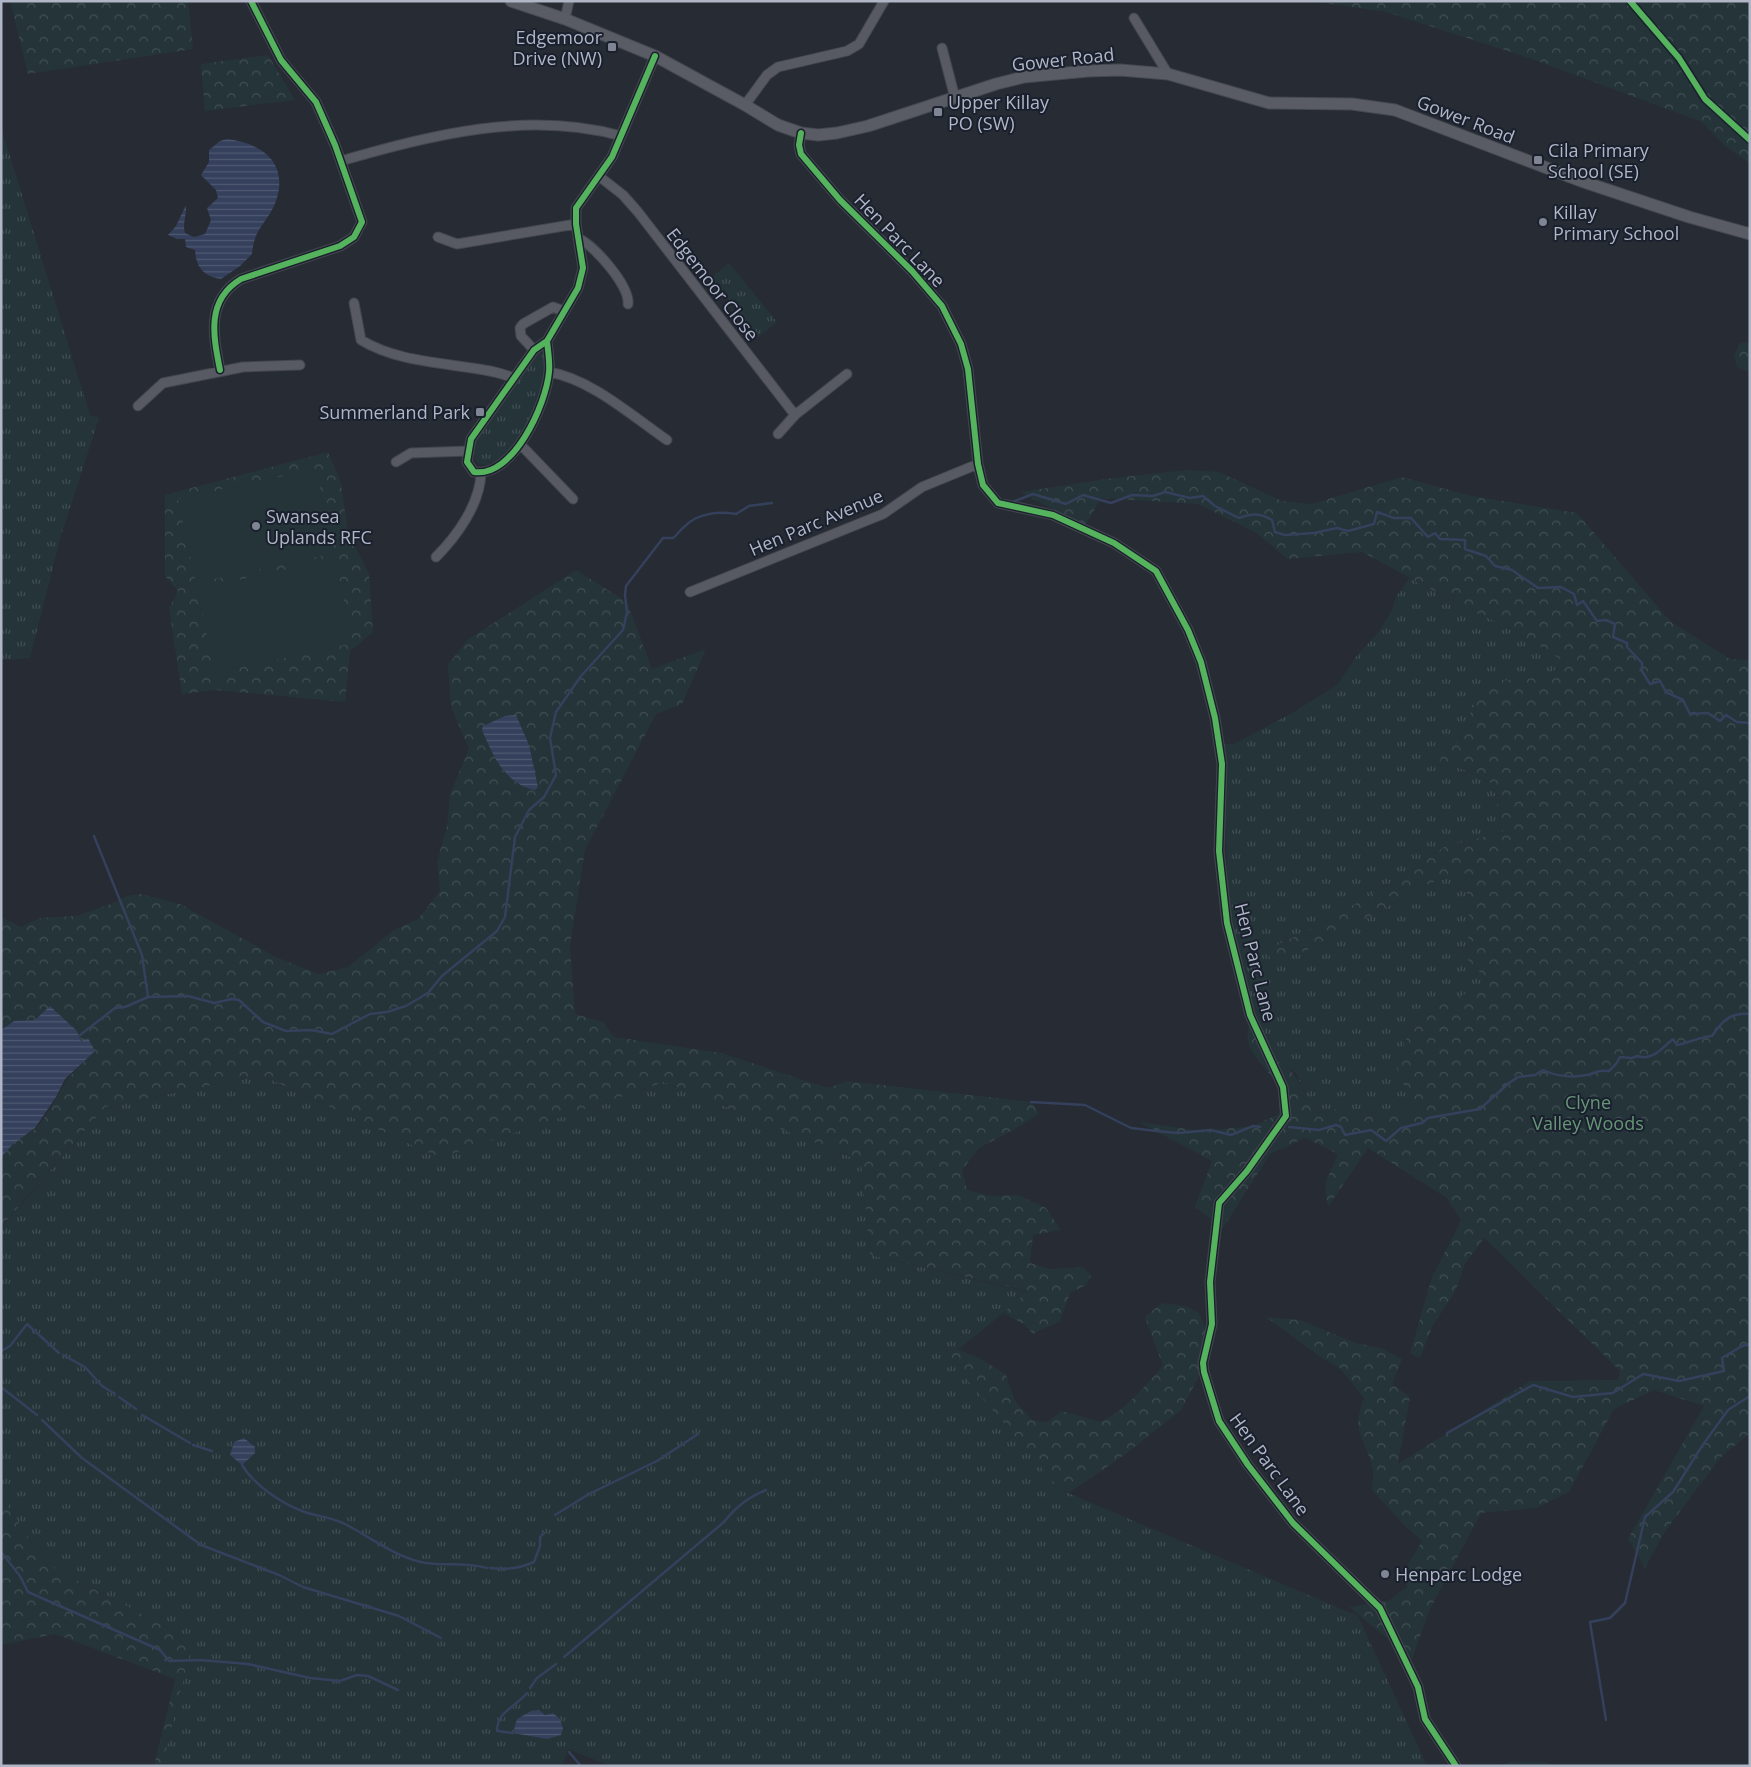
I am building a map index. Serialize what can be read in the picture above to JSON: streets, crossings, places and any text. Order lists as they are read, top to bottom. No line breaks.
{"streets":{"main road":["Gower Road"],"street":["Hen Parc Lane","Edgemoor Close","Hen Parc Avenue"]},"crossings":[["Gower Road","Hen Parc Lane"],["Hen Parc Lane","Hen Parc Avenue"]],"parks":["Clyne Valley Woods"],"places":{"transit":["Edgemoor Drive (NW)","Upper Killay PO (SW)","Cila Primary School (SE)","Summerland Park"],"other":["Killay Primary School","Swansea Uplands RFC","Henparc Lodge"]}}
